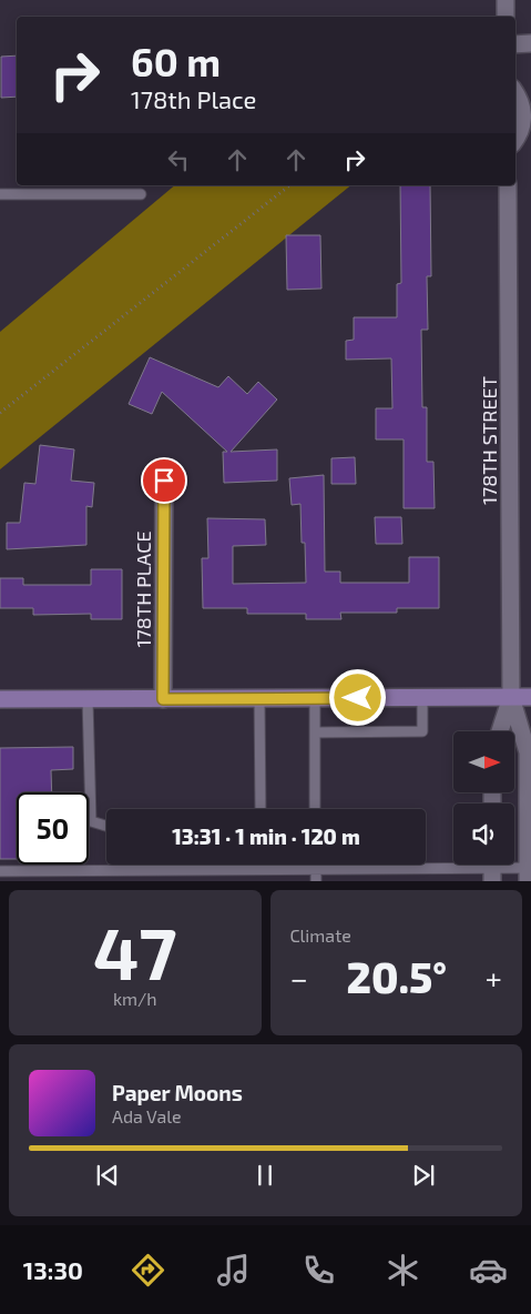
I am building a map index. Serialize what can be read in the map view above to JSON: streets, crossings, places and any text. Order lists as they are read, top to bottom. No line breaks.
{"streets":{"street":["178TH STREET","178TH PLACE"]},"north":"right","page":{"turn":["60 m","178th Place"],"limit":"50","trip":"13:31 · 1 min · 120 m","tile":[["47","km/h"],"Climate"],"heat":["−","20.5°","+"],"song":["Paper Moons","Ada Vale"],"tabs":"13:30"}}
